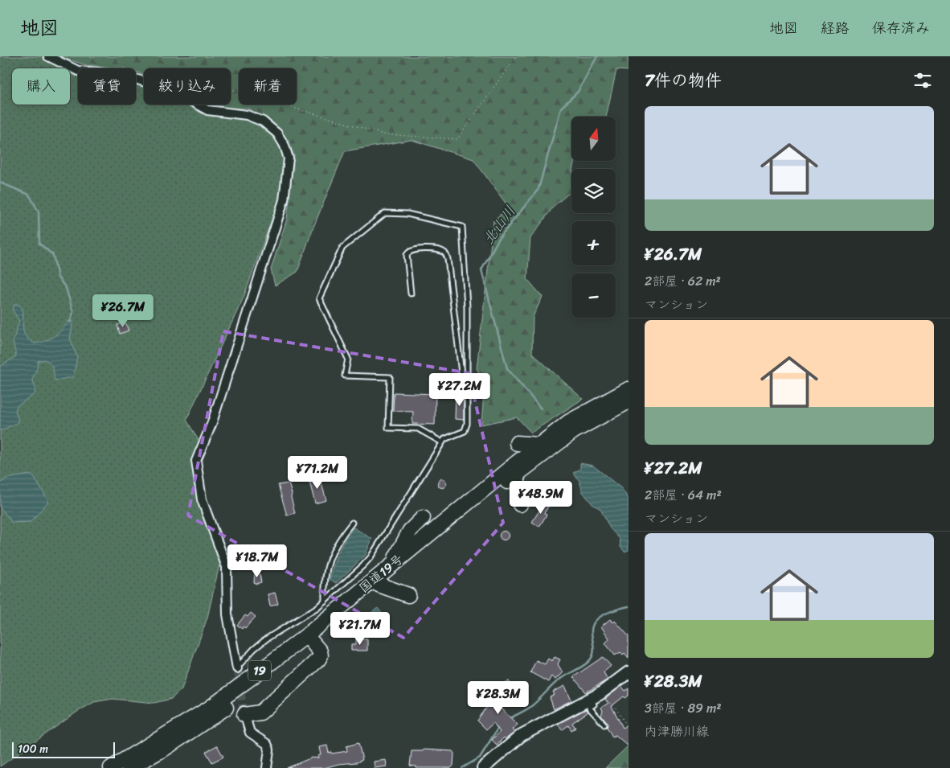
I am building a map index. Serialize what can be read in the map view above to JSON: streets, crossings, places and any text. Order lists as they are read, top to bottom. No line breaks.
{"streets":{"highway":["国道19号","19"]},"water":["北山川"],"scale_bar":"100 m","north":"top","page":{"header":"地図","nav":["地図","経路","保存済み"],"heading":"7件の物件","chip":["購入","賃貸","絞り込み","新着"],"list":[{"name":"¥26.7M","note":"2部屋 · 62 m² · マンション"},{"name":"¥27.2M","note":"2部屋 · 64 m² · マンション"},{"name":"¥28.3M","note":"3部屋 · 89 m² · 内津勝川線"}],"map_buttons":["+","−"],"price":["¥26.7M","¥27.2M","¥71.2M","¥48.9M","¥18.7M","¥21.7M","¥28.3M"],"scale":"100 m"}}
